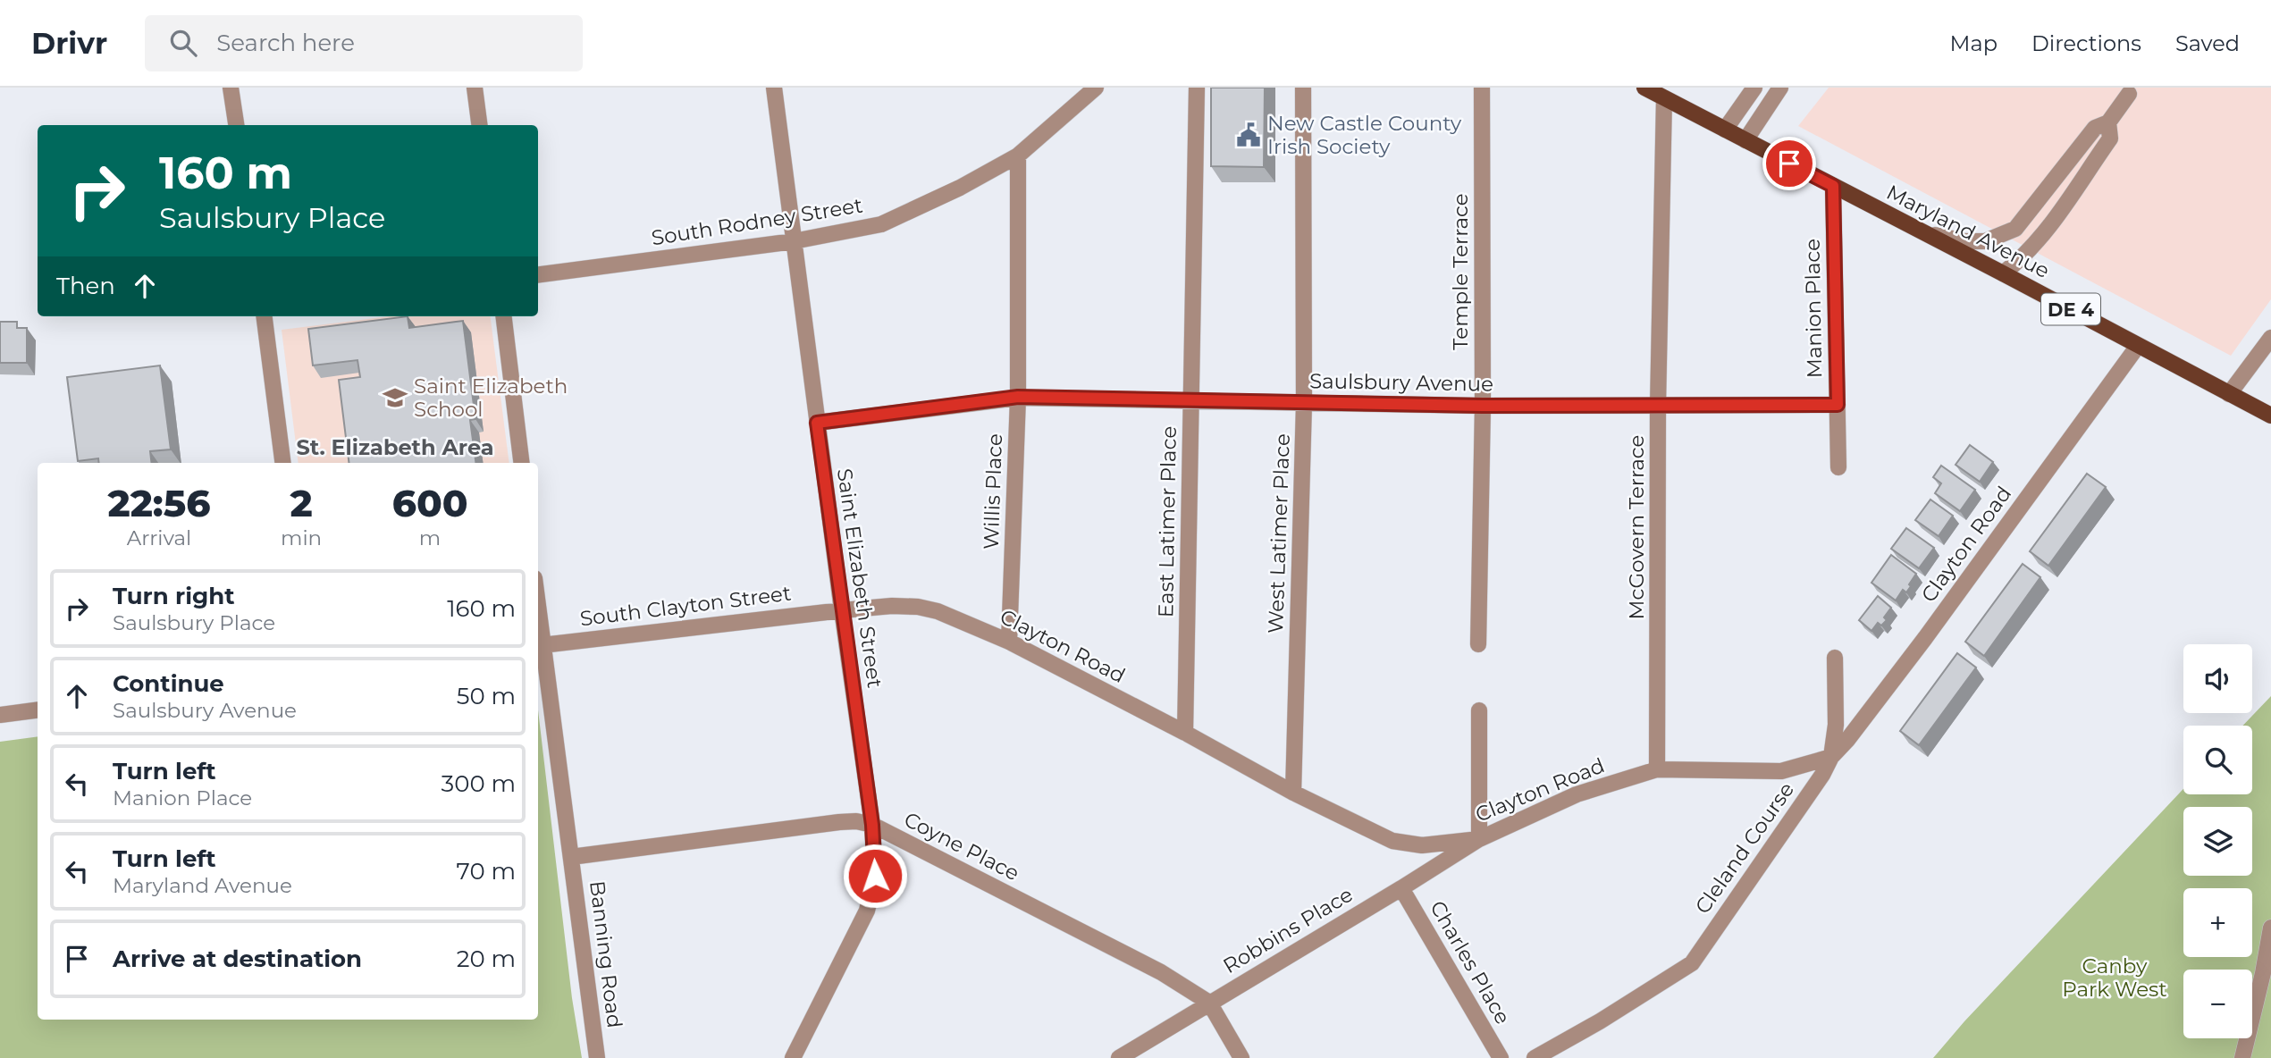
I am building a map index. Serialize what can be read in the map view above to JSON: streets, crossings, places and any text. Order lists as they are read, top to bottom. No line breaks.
{"streets":{"main road":["Maryland Avenue","DE 4"],"street":["South Rodney Street","Temple Terrace","Manion Place","Saulsbury Avenue","Willis Place","East Latimer Place","McGovern Terrace","West Latimer Place","Clayton Road","Saint Elizabeth Street","South Clayton Street","Coyne Place","Cleland Course","Robbins Place","Banning Road","Charles Place"]},"crossings":[["South Rodney Street","Willis Place"],["South Rodney Street","Saint Elizabeth Street"],["Maryland Avenue","Manion Place"],["Maryland Avenue","McGovern Terrace"],["Maryland Avenue","Clayton Road"],["Temple Terrace","Saulsbury Avenue"],["Manion Place","Saulsbury Avenue"],["Saulsbury Avenue","Willis Place"],["Saulsbury Avenue","East Latimer Place"],["Saulsbury Avenue","McGovern Terrace"],["Saulsbury Avenue","West Latimer Place"],["Saulsbury Avenue","Saint Elizabeth Street"],["Willis Place","Clayton Road"],["East Latimer Place","Clayton Road"],["McGovern Terrace","Clayton Road"],["West Latimer Place","Clayton Road"],["Clayton Road","Saint Elizabeth Street"],["Clayton Road","South Clayton Street"],["Clayton Road","Cleland Course"],["Clayton Road","Robbins Place"],["Saint Elizabeth Street","South Clayton Street"],["Saint Elizabeth Street","Coyne Place"],["South Clayton Street","Banning Road"],["Coyne Place","Robbins Place"],["Coyne Place","Banning Road"],["Robbins Place","Charles Place"]],"districts":["St. Elizabeth Area"],"parks":["Canby Park West"],"places":{"public building":["New Castle County Irish Society"],"school or university":["Saint Elizabeth School"]},"page":{"header":"Drivr","search":"Search here","nav":["Map","Directions","Saved"],"turn":["160 m","Saulsbury Place"],"then":"Then","eta":["22:56","Arrival","2","min","600","m"],"list":[{"name":"Turn right","note":"Saulsbury Place","value":"160 m"},{"name":"Continue","note":"Saulsbury Avenue","value":"50 m"},{"name":"Turn left","note":"Manion Place","value":"300 m"},{"name":"Turn left","note":"Maryland Avenue","value":"70 m"},{"name":"Arrive at destination","value":"20 m"}],"map_buttons":["+","−"]}}
